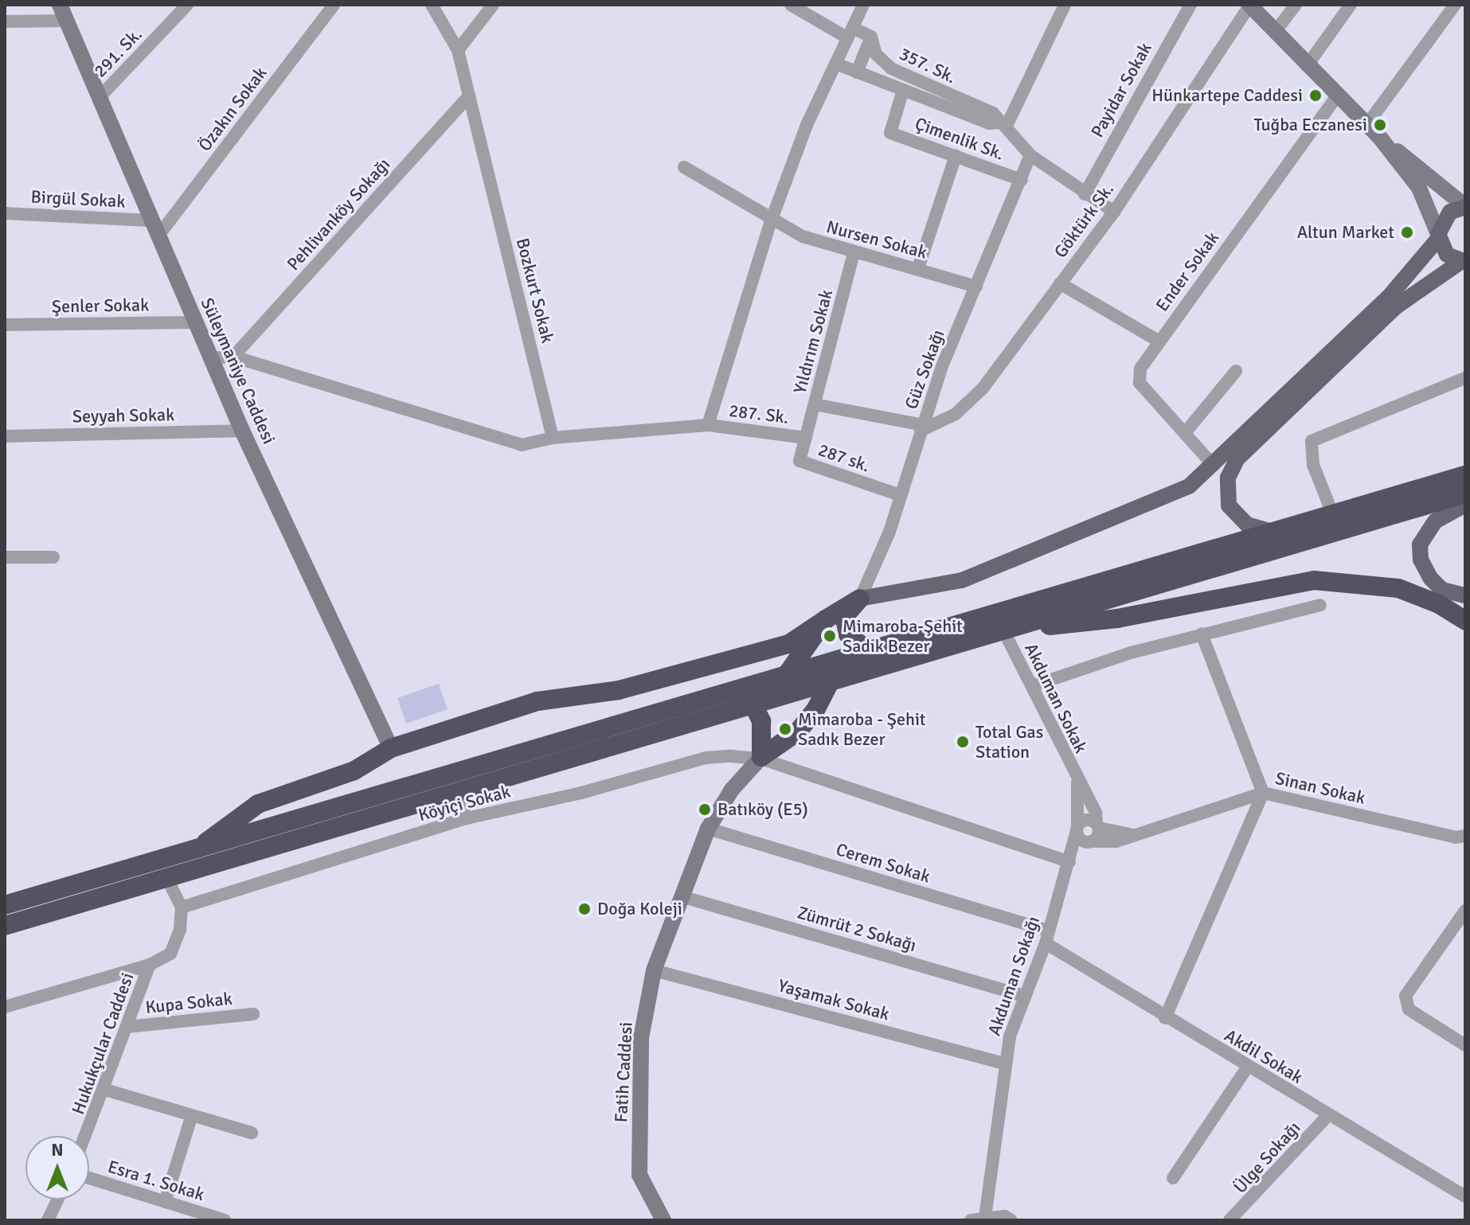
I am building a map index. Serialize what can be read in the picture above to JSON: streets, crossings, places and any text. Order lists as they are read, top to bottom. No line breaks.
{"streets":{"main road":["Süleymaniye Caddesi","Fatih Caddesi"],"street":["291. Sk.","357. Sk.","Payidar Sokak","Özakın Sokak","Çimenlik Sk.","Birgül Sokak","Pehlivanköy Sokağı","Göktürk Sk.","Nursen Sokak","Ender Sokak","Bozkurt Sokak","Şenler Sokak","Yıldırım Sokak","Güz Sokağı","287. Sk.","Seyyah Sokak","287 sk.","Akduman Sokak","Sinan Sokak","Köyiçi Sokak","Cerem Sokak","Zümrüt 2 Sokağı","Akduman Sokağı","Yaşamak Sokak","Kupa Sokak","Hukukçular Caddesi","Akdil Sokak","Ülge Sokağı","Esra 1. Sokak"]},"crossings":[["291. Sk.","Süleymaniye Caddesi"],["357. Sk.","Payidar Sokak"],["357. Sk.","Çimenlik Sk."],["357. Sk.","Göktürk Sk."],["357. Sk.","Güz Sokağı"],["Özakın Sokak","Süleymaniye Caddesi"],["Çimenlik Sk.","Güz Sokağı"],["Birgül Sokak","Süleymaniye Caddesi"],["Pehlivanköy Sokağı","Bozkurt Sokak"],["Göktürk Sk.","Güz Sokağı"],["Nursen Sokak","Yıldırım Sokak"],["Nursen Sokak","Güz Sokağı"],["Şenler Sokak","Süleymaniye Caddesi"],["Yıldırım Sokak","287. Sk."],["Yıldırım Sokak","287 sk."],["Güz Sokağı","287 sk."],["Süleymaniye Caddesi","Seyyah Sokak"],["287. Sk.","287 sk."],["Akduman Sokak","Sinan Sokak"],["Akduman Sokak","Akduman Sokağı"],["Sinan Sokak","Akduman Sokağı"],["Köyiçi Sokak","Akduman Sokağı"],["Köyiçi Sokak","Hukukçular Caddesi"],["Köyiçi Sokak","Fatih Caddesi"],["Cerem Sokak","Akduman Sokağı"],["Cerem Sokak","Akdil Sokak"],["Cerem Sokak","Fatih Caddesi"],["Zümrüt 2 Sokağı","Akduman Sokağı"],["Zümrüt 2 Sokağı","Fatih Caddesi"],["Akduman Sokağı","Yaşamak Sokak"],["Akduman Sokağı","Akdil Sokak"],["Yaşamak Sokak","Fatih Caddesi"],["Kupa Sokak","Hukukçular Caddesi"],["Akdil Sokak","Ülge Sokağı"]],"places":["Hünkartepe Caddesi","Tuğba Eczanesi","Altun Market","Mimaroba-Şehit Sadık Bezer","Mimaroba - Şehit Sadık Bezer","Total Gas Station","Batıköy (E5)","Doğa Koleji"],"north":"top"}
